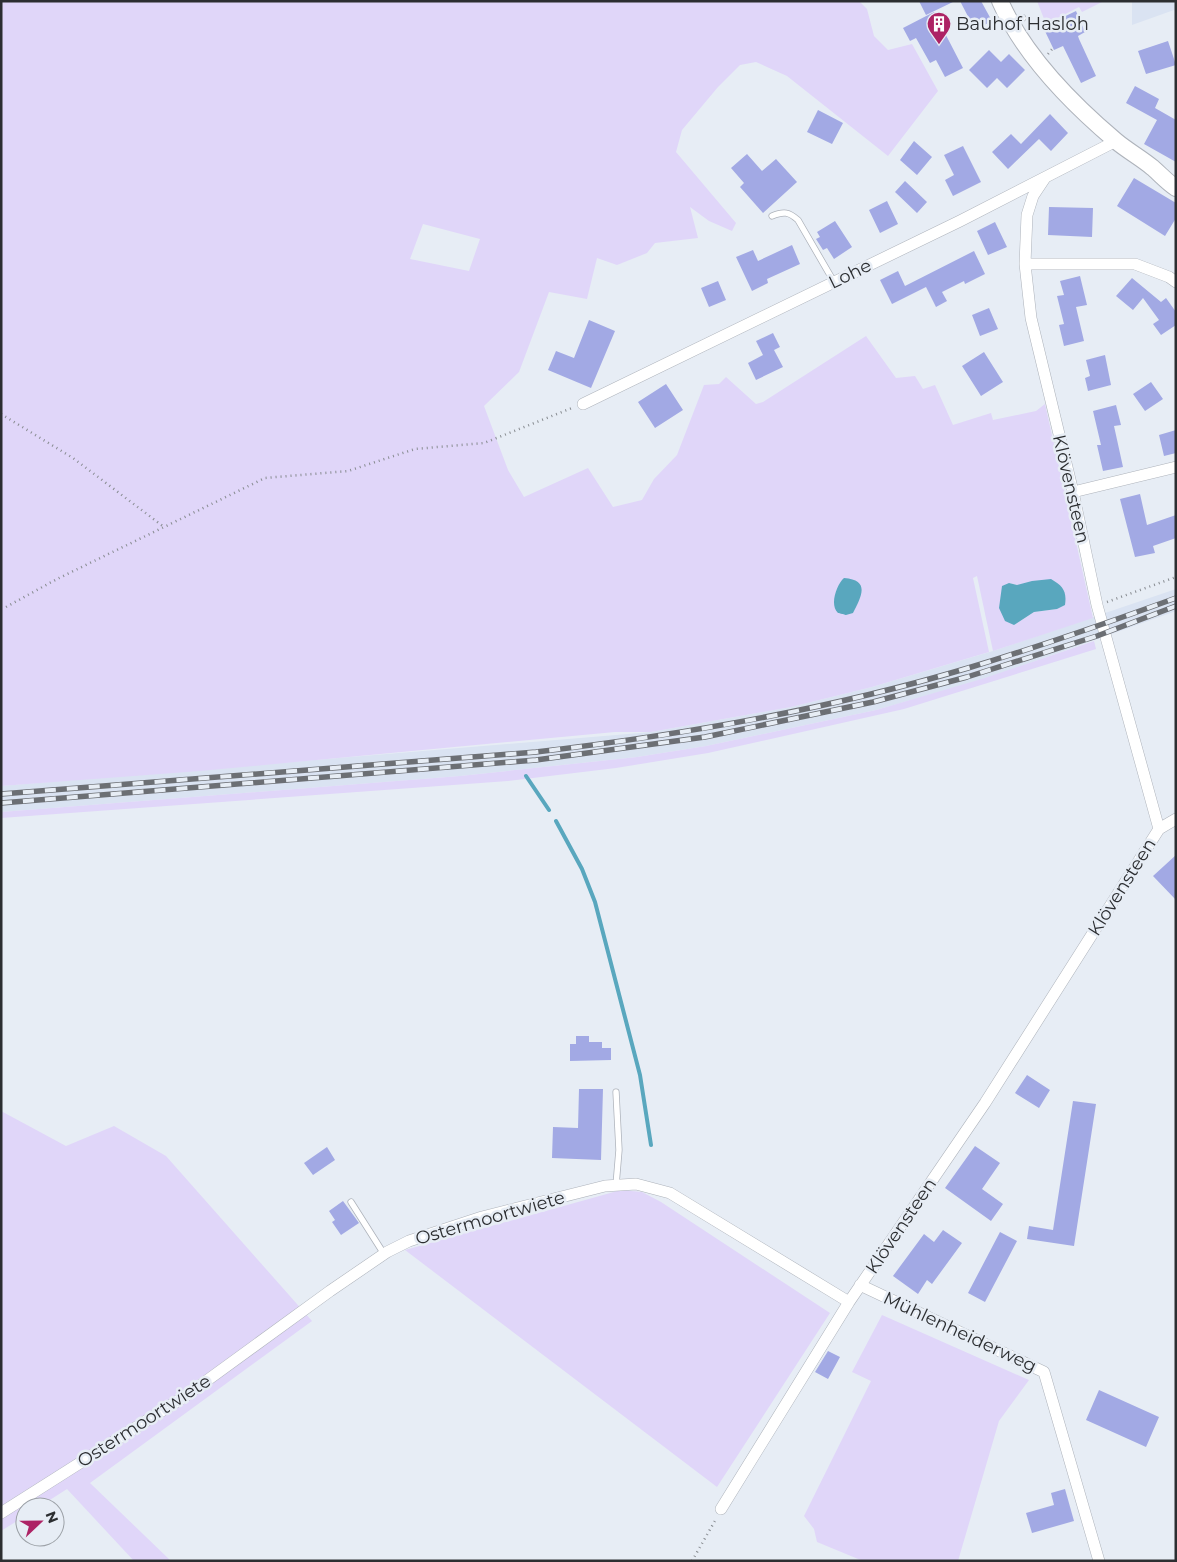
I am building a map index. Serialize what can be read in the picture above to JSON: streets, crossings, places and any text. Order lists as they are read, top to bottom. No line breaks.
{"streets":{"street":["Lohe","Klövensteen","Ostermoortwiete","Mühlenheiderweg"]},"crossings":[["Lohe","Klövensteen"],["Klövensteen","Ostermoortwiete"],["Klövensteen","Mühlenheiderweg"]],"places":{"building":["Bauhof Hasloh"]},"north":"right"}
